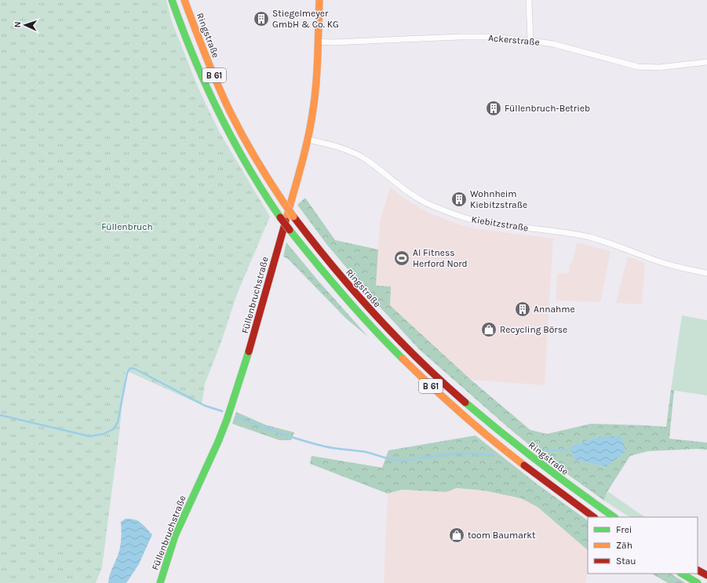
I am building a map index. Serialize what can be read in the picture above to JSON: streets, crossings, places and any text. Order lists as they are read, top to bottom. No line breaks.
{"streets":{"main road":["Ringstraße","B 61","Füllenbruchstraße"],"street":["Ackerstraße","Kiebitzstraße"]},"crossings":[["Ackerstraße","Füllenbruchstraße"],["Kiebitzstraße","Füllenbruchstraße"]],"parks":["Füllenbruch"],"places":{"building":["Stiegelmeyer GmbH & Co. KG","Füllenbruch-Betrieb","Wohnheim Kiebitzstraße","Annahme"],"sports":["AI Fitness Herford Nord"],"shop":["Recycling Börse","toom Baumarkt"]},"legend":["Frei","Zäh","Stau"],"north":"left"}
